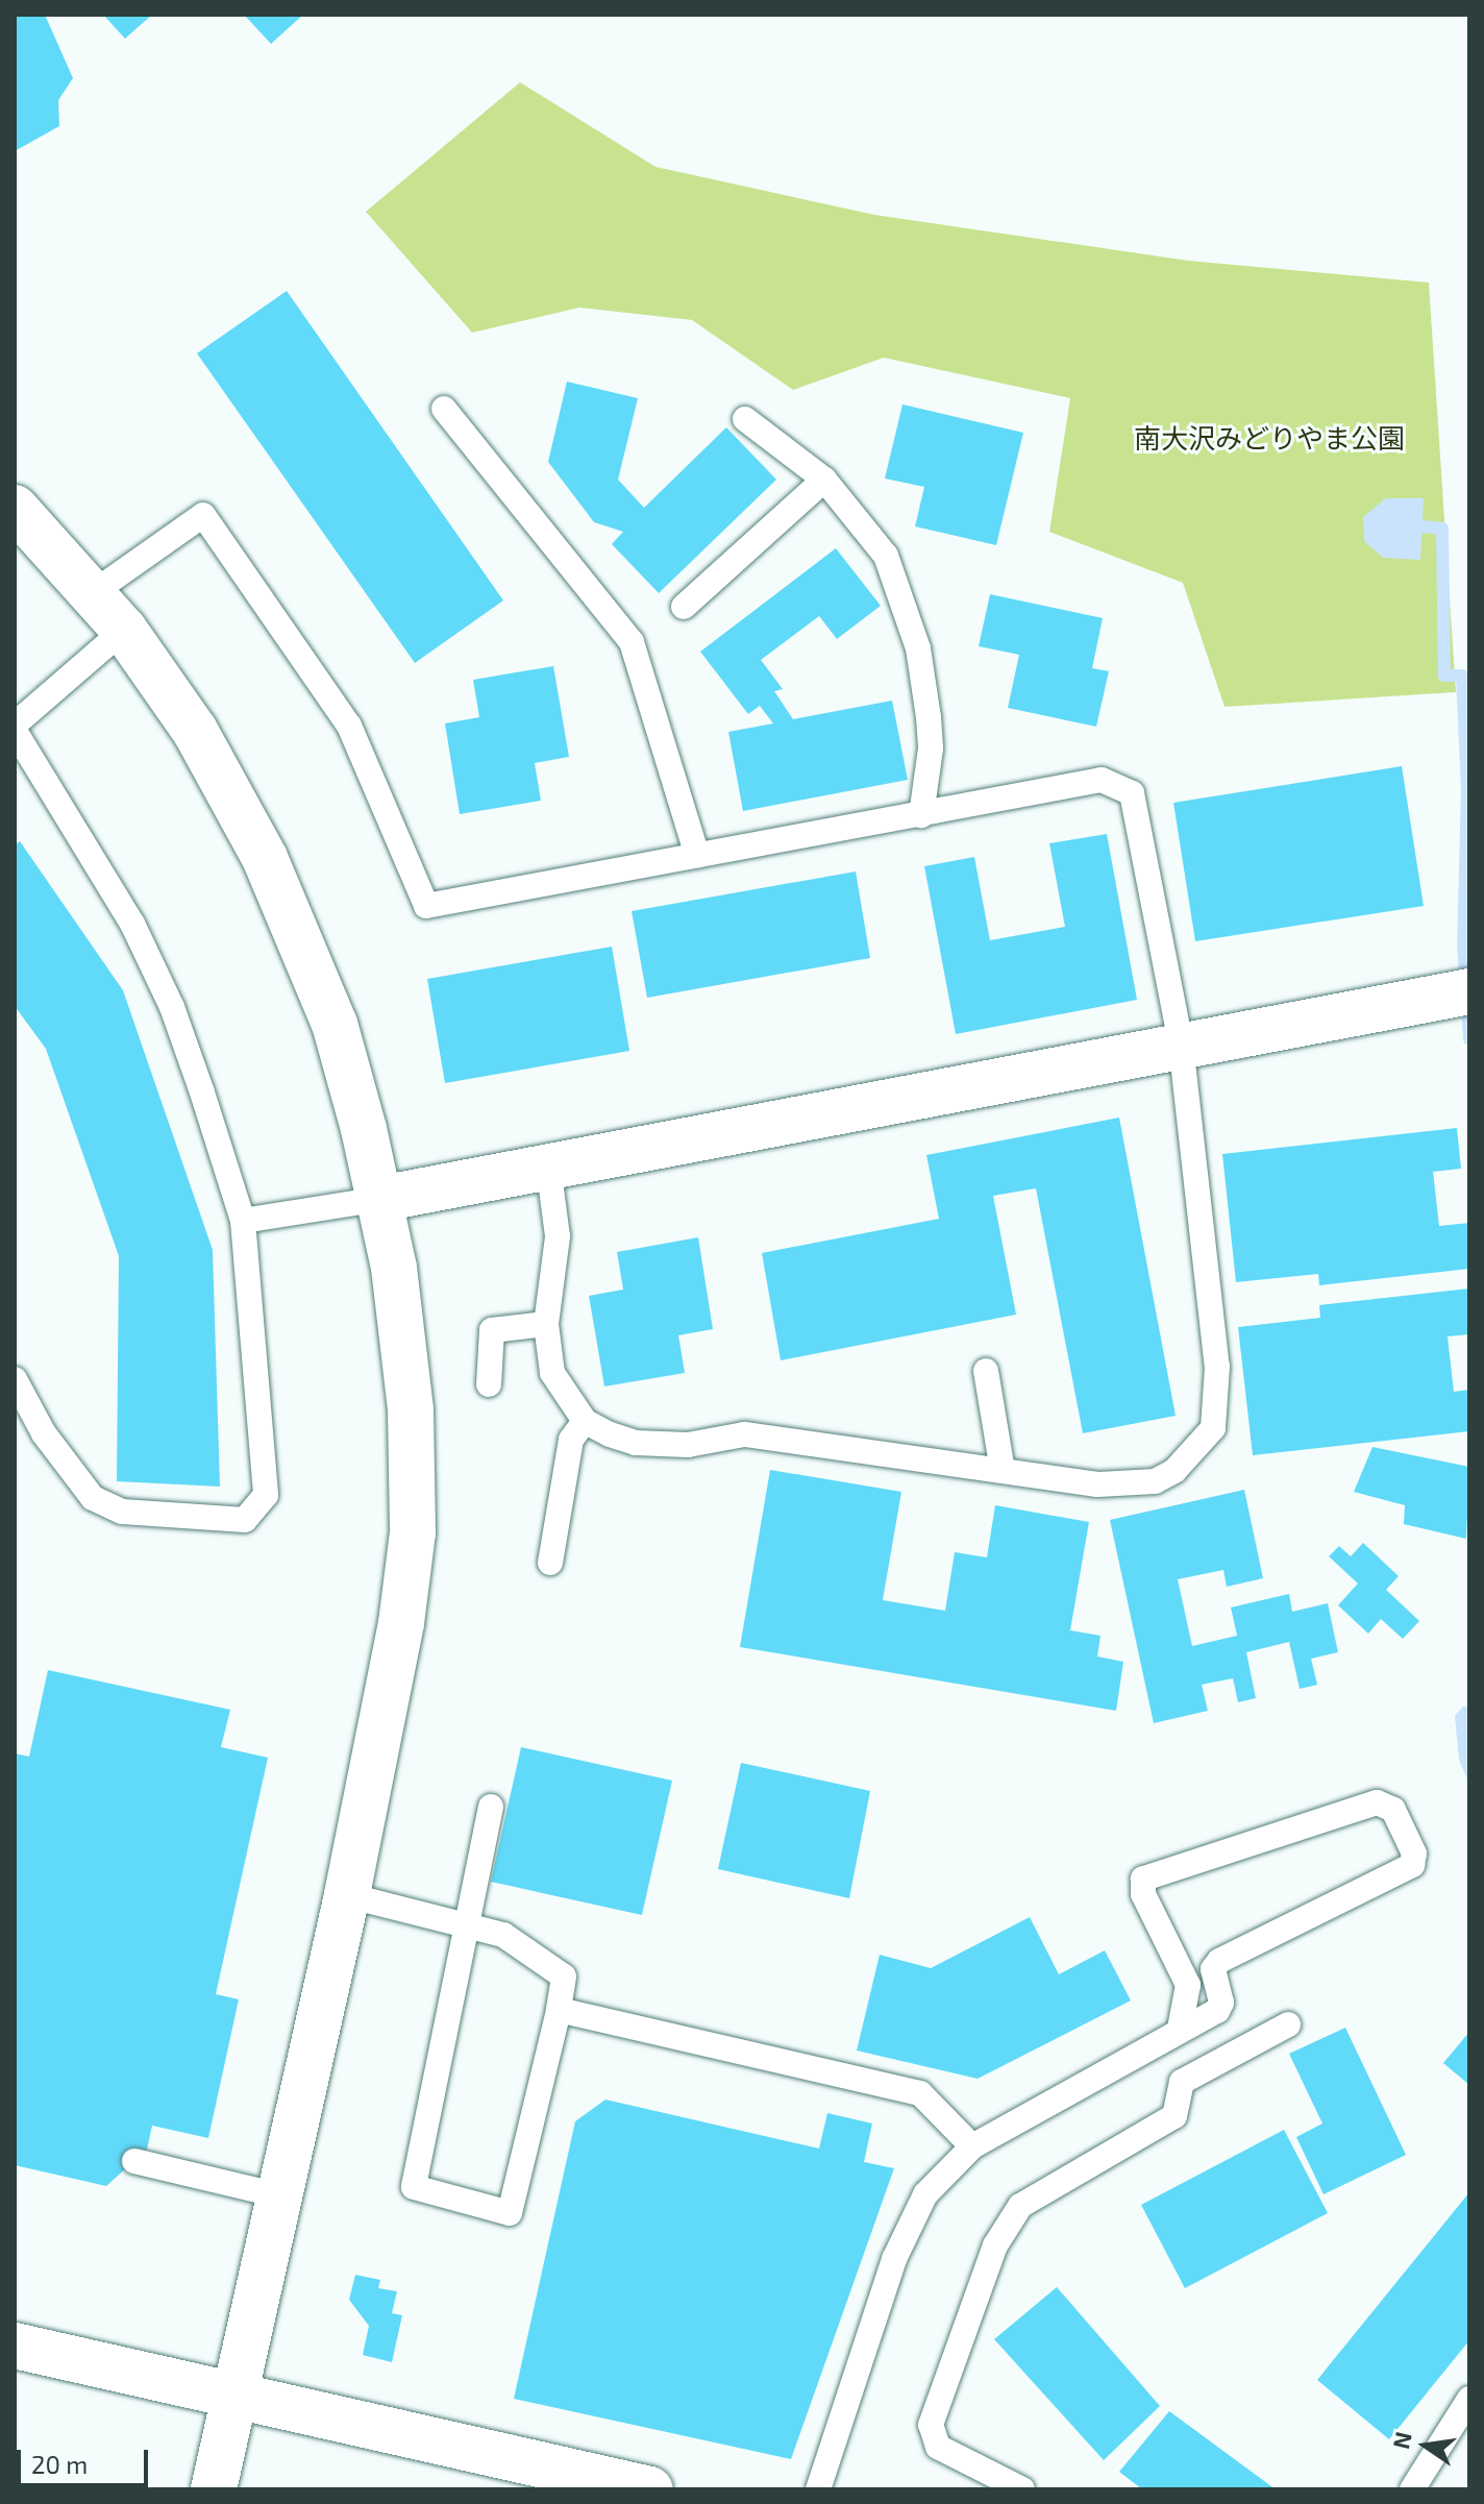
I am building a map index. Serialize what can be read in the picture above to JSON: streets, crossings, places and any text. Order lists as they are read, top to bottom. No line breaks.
{"parks":["南大沢みどりやま公園"],"scale_bar":"20 m","north":"left"}
